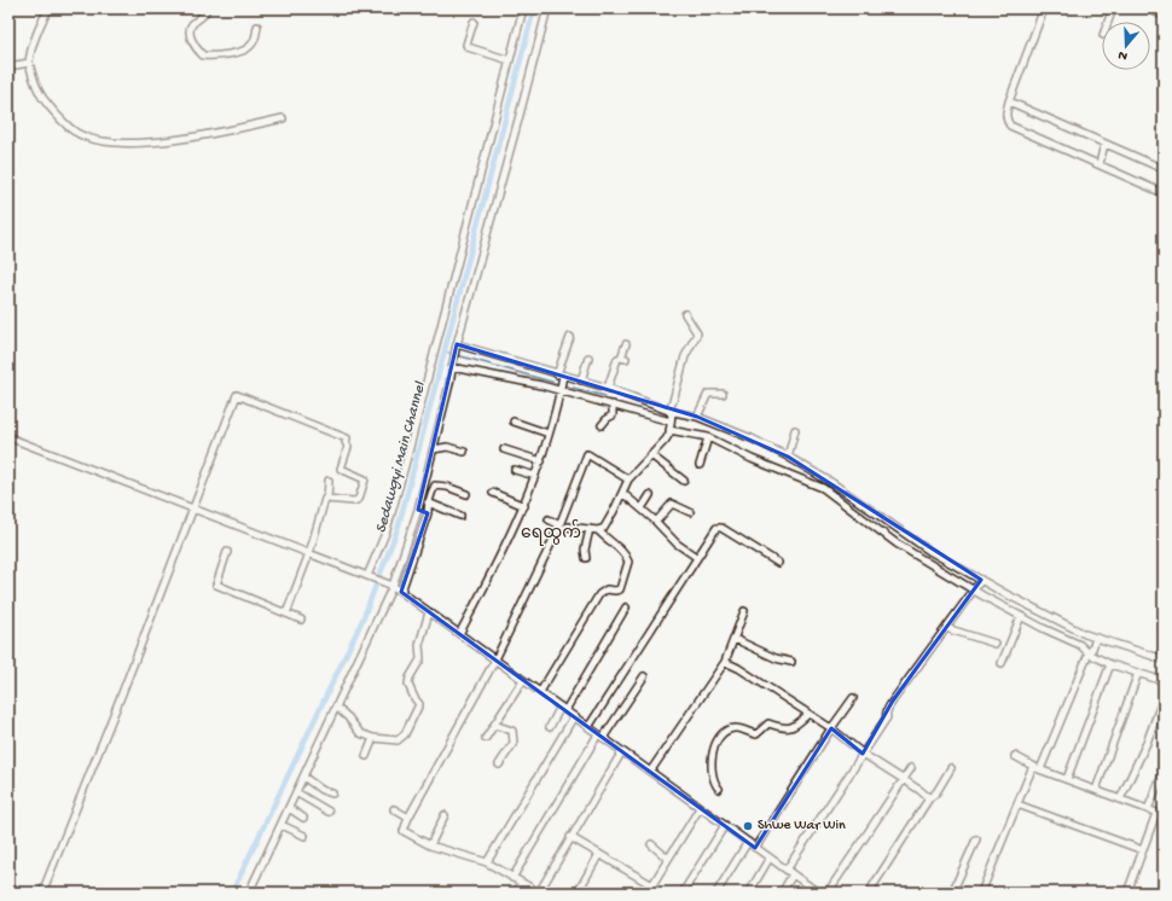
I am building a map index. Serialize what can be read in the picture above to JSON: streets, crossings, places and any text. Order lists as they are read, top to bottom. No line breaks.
{"districts":["ရေထွက်"],"water":["Sedawgyi Main Channel"],"places":["Shwe War Win"],"north":"bottom"}
